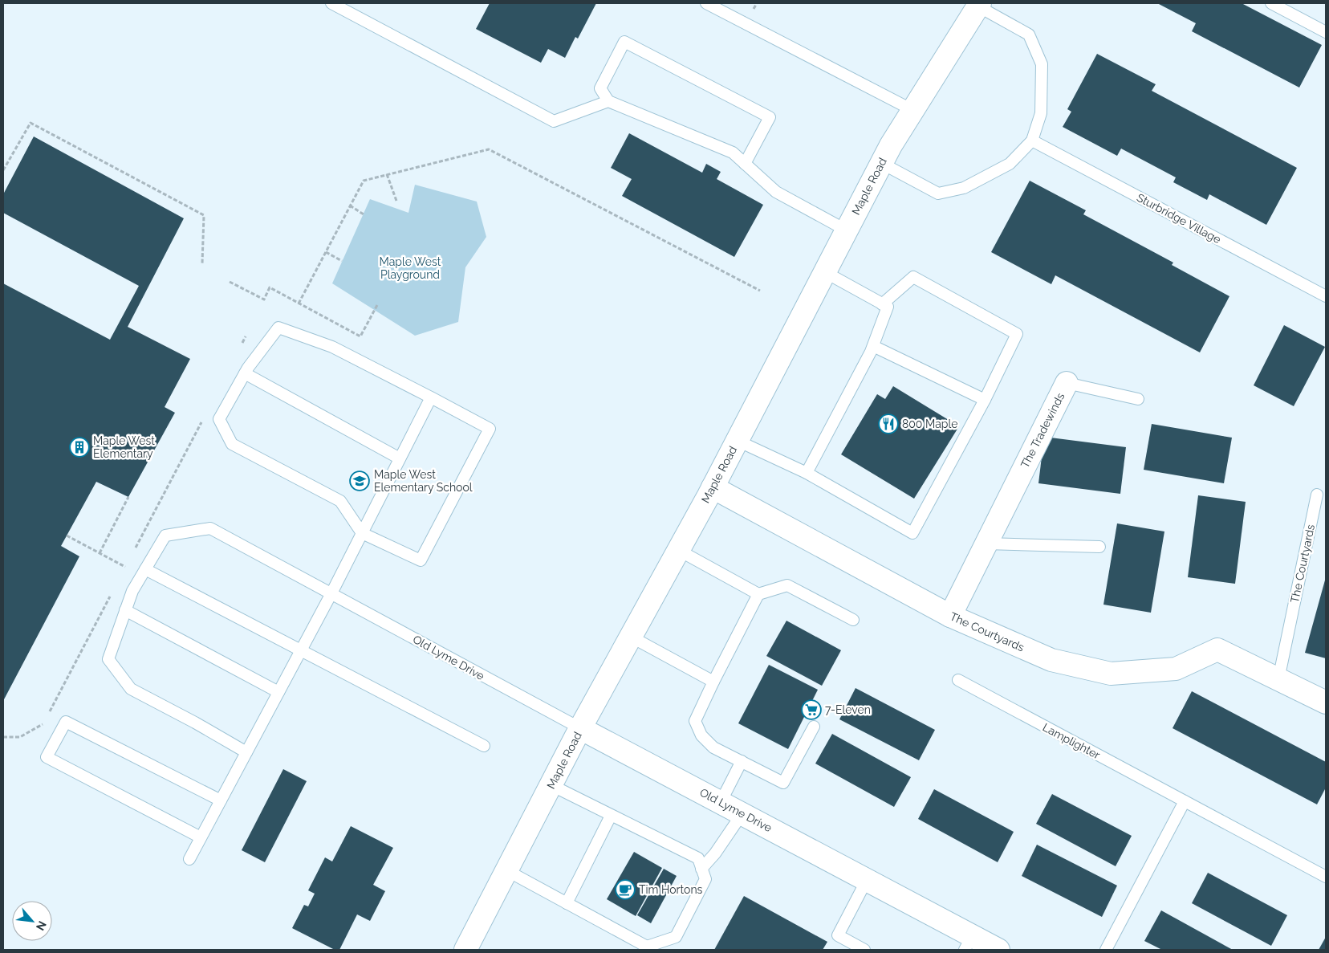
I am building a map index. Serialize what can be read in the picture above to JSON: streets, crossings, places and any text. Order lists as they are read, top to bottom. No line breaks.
{"streets":{"street":["Maple Road","The Tradewinds","The Courtyards","Old Lyme Drive"],"lane":["Sturbridge Village","Lamplighter"]},"crossings":[["Maple Road","The Courtyards"],["Maple Road","Old Lyme Drive"],["The Tradewinds","The Courtyards"]],"parks":["Maple West Playground"],"places":{"restaurant":["800 Maple"],"building":["Maple West Elementary"],"school or university":["Maple West Elementary School"],"supermarket":["7-Eleven"],"cafe":["Tim Hortons"]},"north":"bottom right"}
